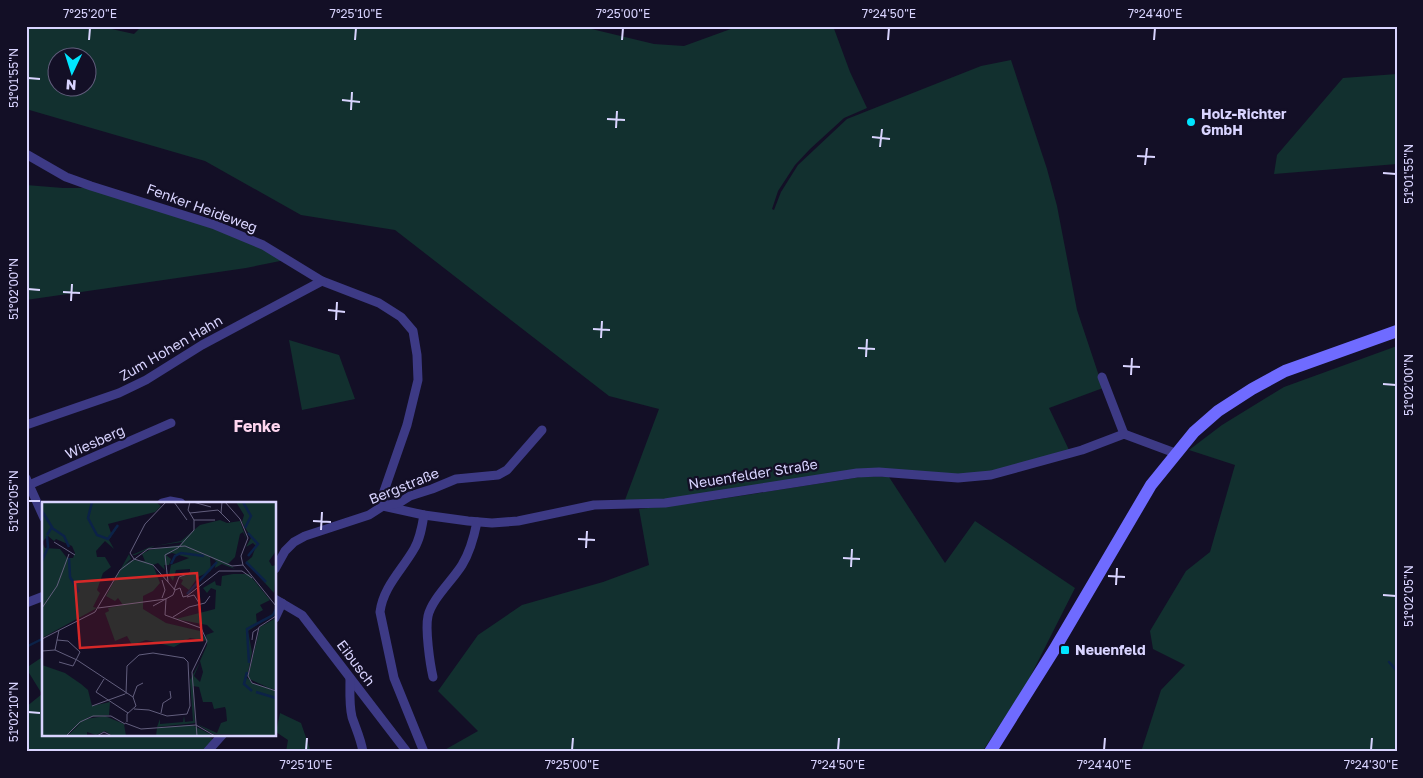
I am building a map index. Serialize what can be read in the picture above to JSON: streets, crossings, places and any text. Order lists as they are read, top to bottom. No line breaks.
{"streets":{"street":["Fenker Heideweg","Zum Hohen Hahn","Wiesberg","Neuenfelder Straße","Bergstraße","Eibusch"]},"crossings":[["Fenker Heideweg","Zum Hohen Hahn"],["Fenker Heideweg","Neuenfelder Straße"],["Fenker Heideweg","Bergstraße"],["Neuenfelder Straße","Bergstraße"]],"districts":["Fenke"],"places":{"other":["Holz-Richter GmbH"],"transit":["Neuenfeld"]},"north":"bottom","coordinates":["7°25'20\"E","7°25'10\"E","7°25'00\"E","7°24'50\"E","7°24'40\"E","51°01'55\"N","51°02'00\"N","51°02'05\"N","51°02'10\"N","7°24'30\"E"]}
